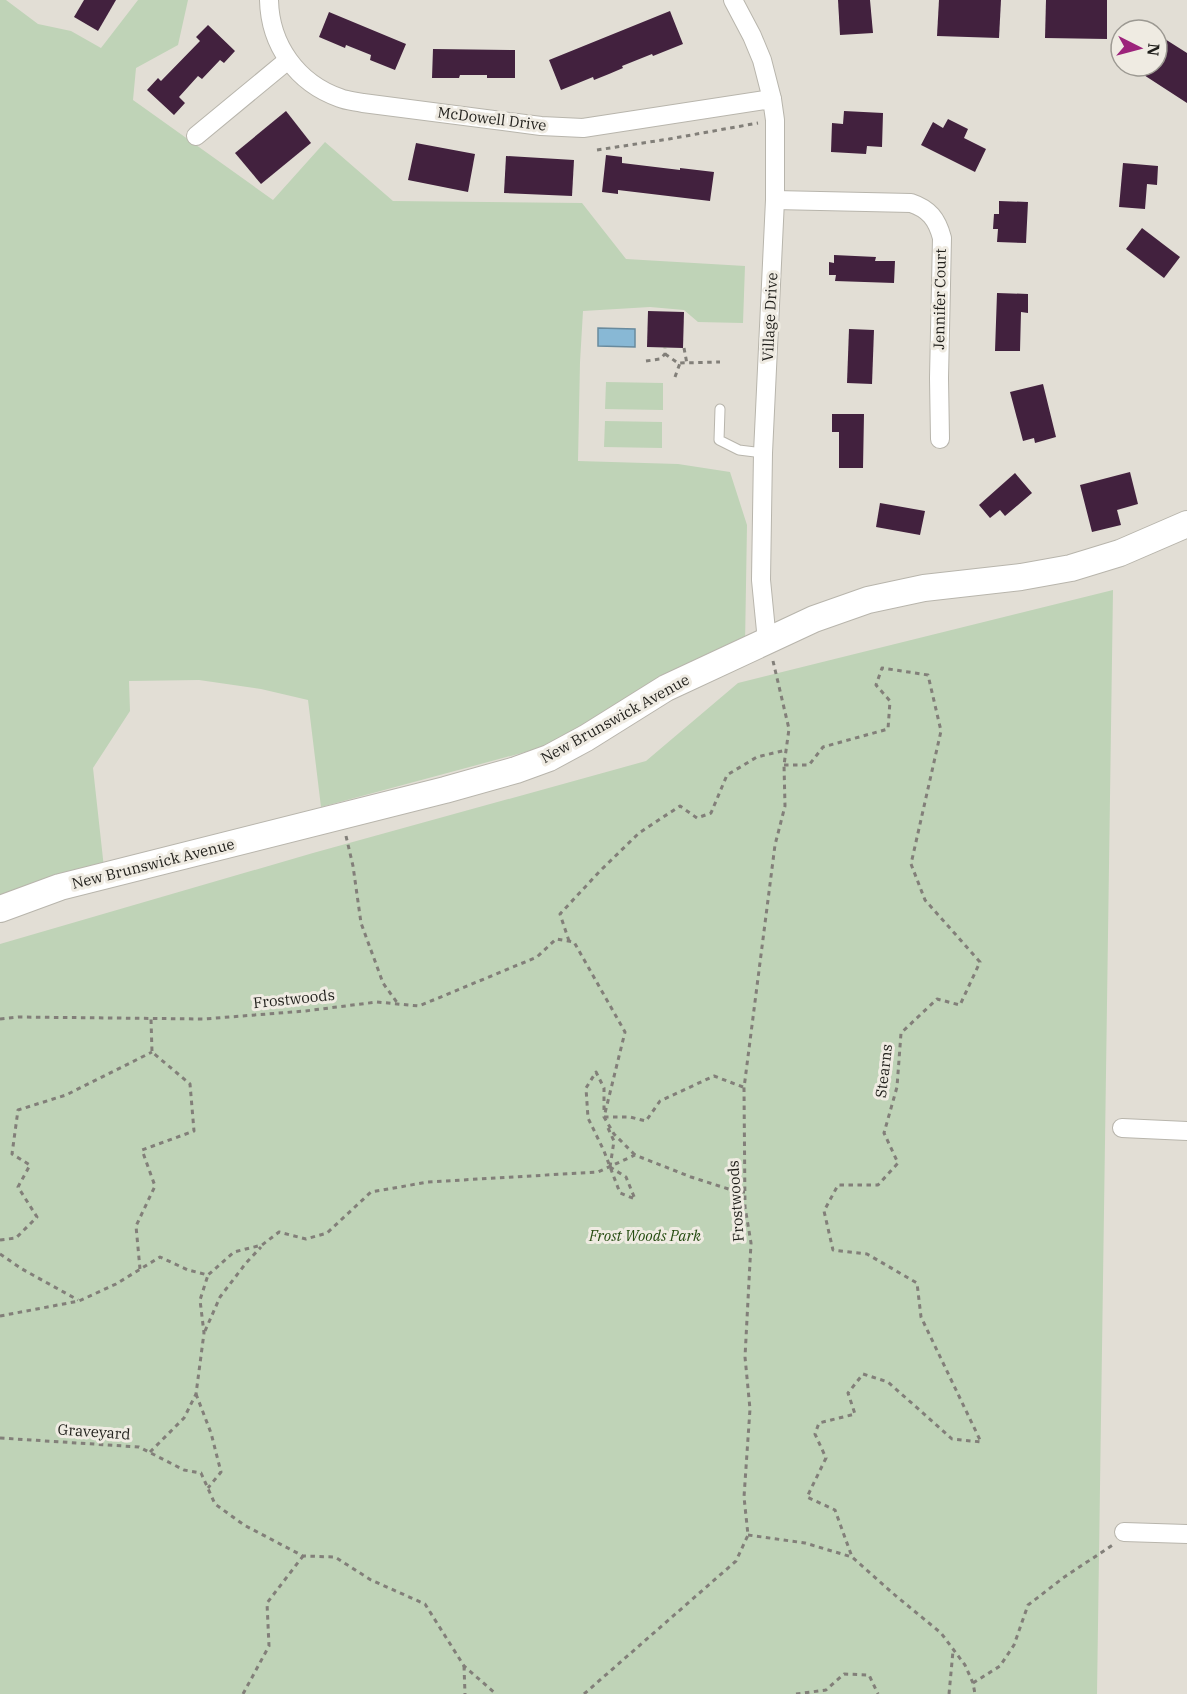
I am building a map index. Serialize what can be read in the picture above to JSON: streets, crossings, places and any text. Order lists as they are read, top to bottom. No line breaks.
{"streets":{"street":["McDowell Drive","Jennifer Court","Village Drive","New Brunswick Avenue"],"path":["Frostwoods","Stearns","Graveyard"]},"crossings":[["McDowell Drive","Village Drive"],["Jennifer Court","Village Drive"],["Village Drive","New Brunswick Avenue"],["Village Drive","Frostwoods"],["New Brunswick Avenue","Frostwoods"],["Frostwoods","Stearns"]],"parks":["Frost Woods Park"],"north":"right"}
